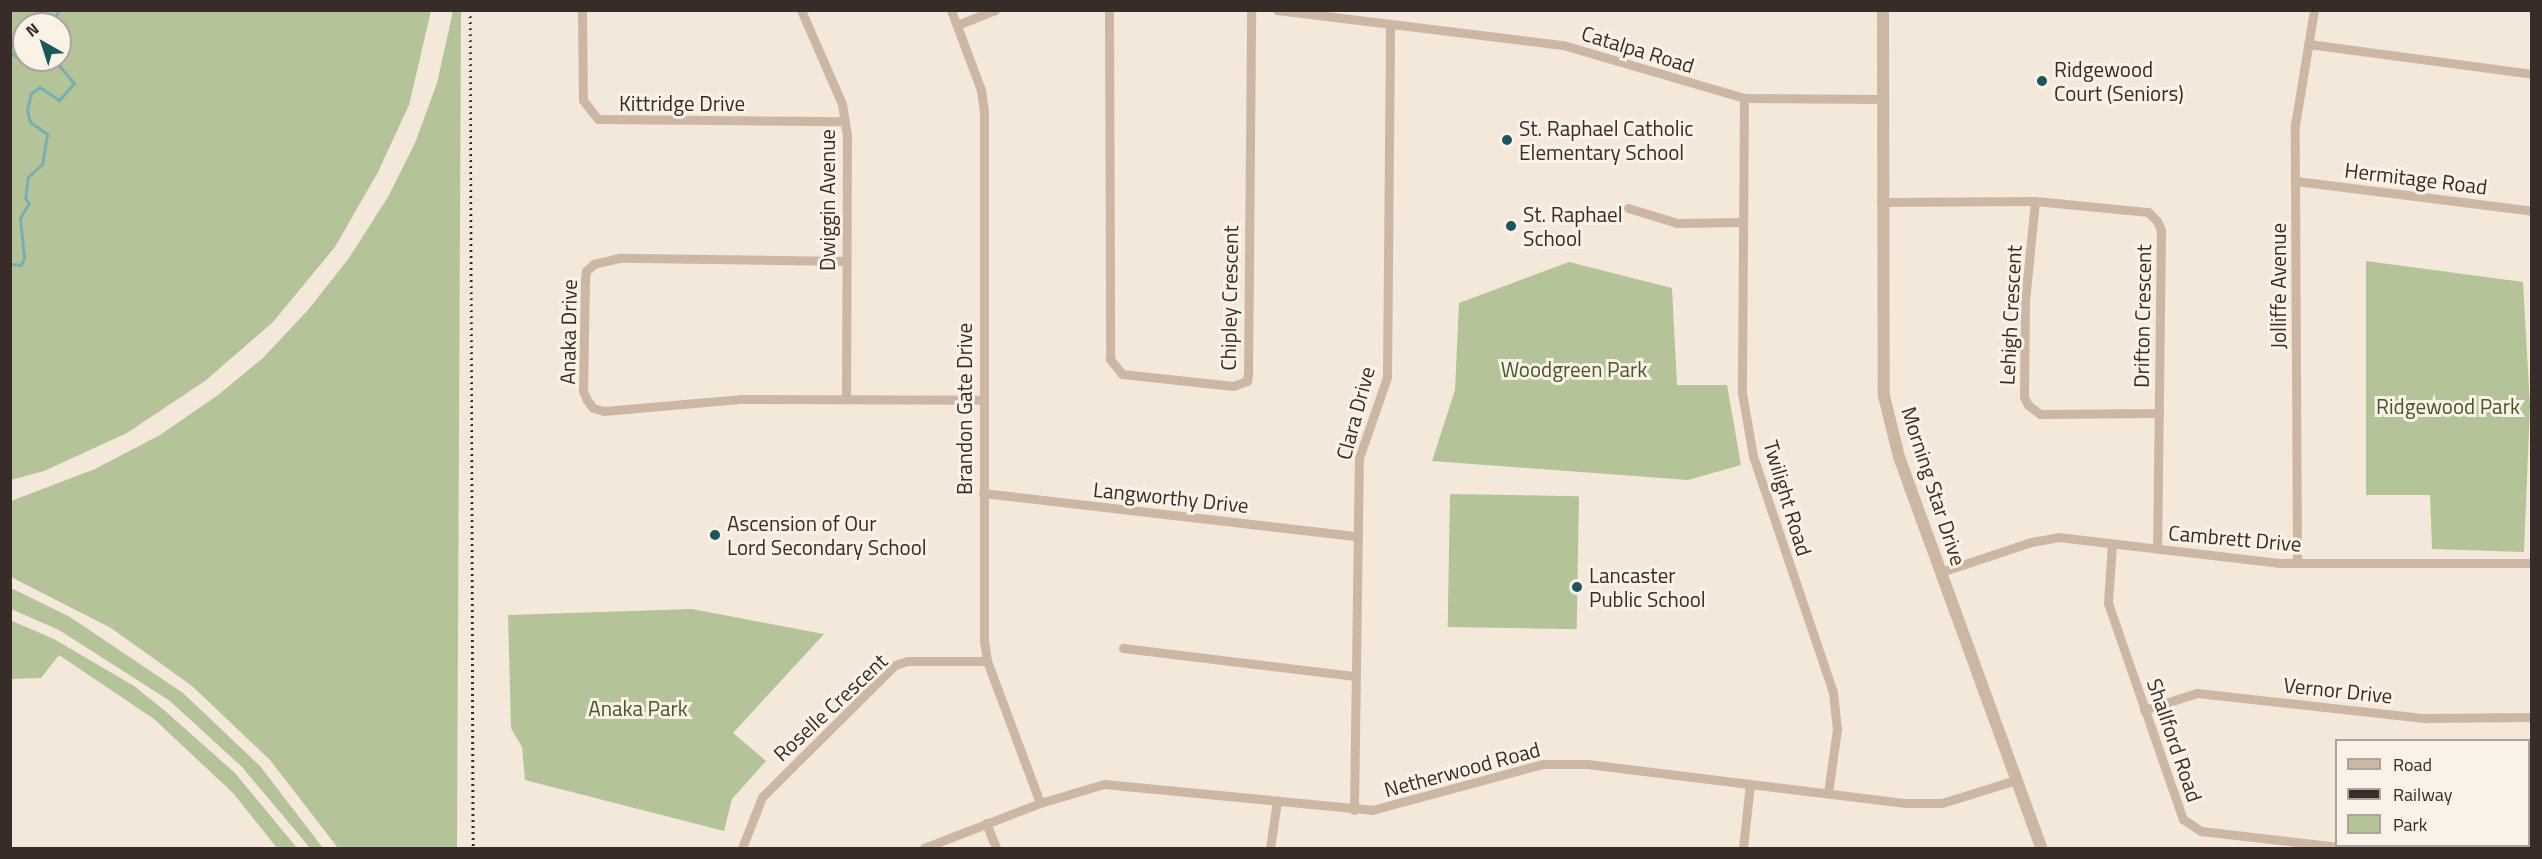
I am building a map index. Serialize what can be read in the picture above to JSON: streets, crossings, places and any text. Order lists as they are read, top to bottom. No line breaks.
{"streets":{"street":["Catalpa Road","Kittridge Drive","Hermitage Road","Dwiggin Avenue","Jolliffe Avenue","Chipley Crescent","Lehigh Crescent","Drifton Crescent","Anaka Drive","Brandon Gate Drive","Clara Drive","Morning Star Drive","Langworthy Drive","Twilight Road","Cambrett Drive","Vernor Drive","Roselle Crescent","Shallford Road","Netherwood Road"]},"crossings":[["Catalpa Road","Clara Drive"],["Catalpa Road","Morning Star Drive"],["Catalpa Road","Twilight Road"],["Kittridge Drive","Dwiggin Avenue"],["Hermitage Road","Jolliffe Avenue"],["Dwiggin Avenue","Anaka Drive"],["Jolliffe Avenue","Cambrett Drive"],["Lehigh Crescent","Drifton Crescent"],["Drifton Crescent","Morning Star Drive"],["Drifton Crescent","Cambrett Drive"],["Anaka Drive","Brandon Gate Drive"],["Brandon Gate Drive","Langworthy Drive"],["Brandon Gate Drive","Roselle Crescent"],["Brandon Gate Drive","Netherwood Road"],["Clara Drive","Langworthy Drive"],["Clara Drive","Netherwood Road"],["Morning Star Drive","Cambrett Drive"],["Morning Star Drive","Netherwood Road"],["Twilight Road","Netherwood Road"],["Cambrett Drive","Shallford Road"],["Vernor Drive","Shallford Road"]],"parks":["Woodgreen Park","Ridgewood Park","Anaka Park"],"places":["Ridgewood Court (Seniors)","St. Raphael Catholic Elementary School","St. Raphael School","Ascension of Our Lord Secondary School","Lancaster Public School"],"legend":["Road","Railway","Park"],"north":"top left"}
